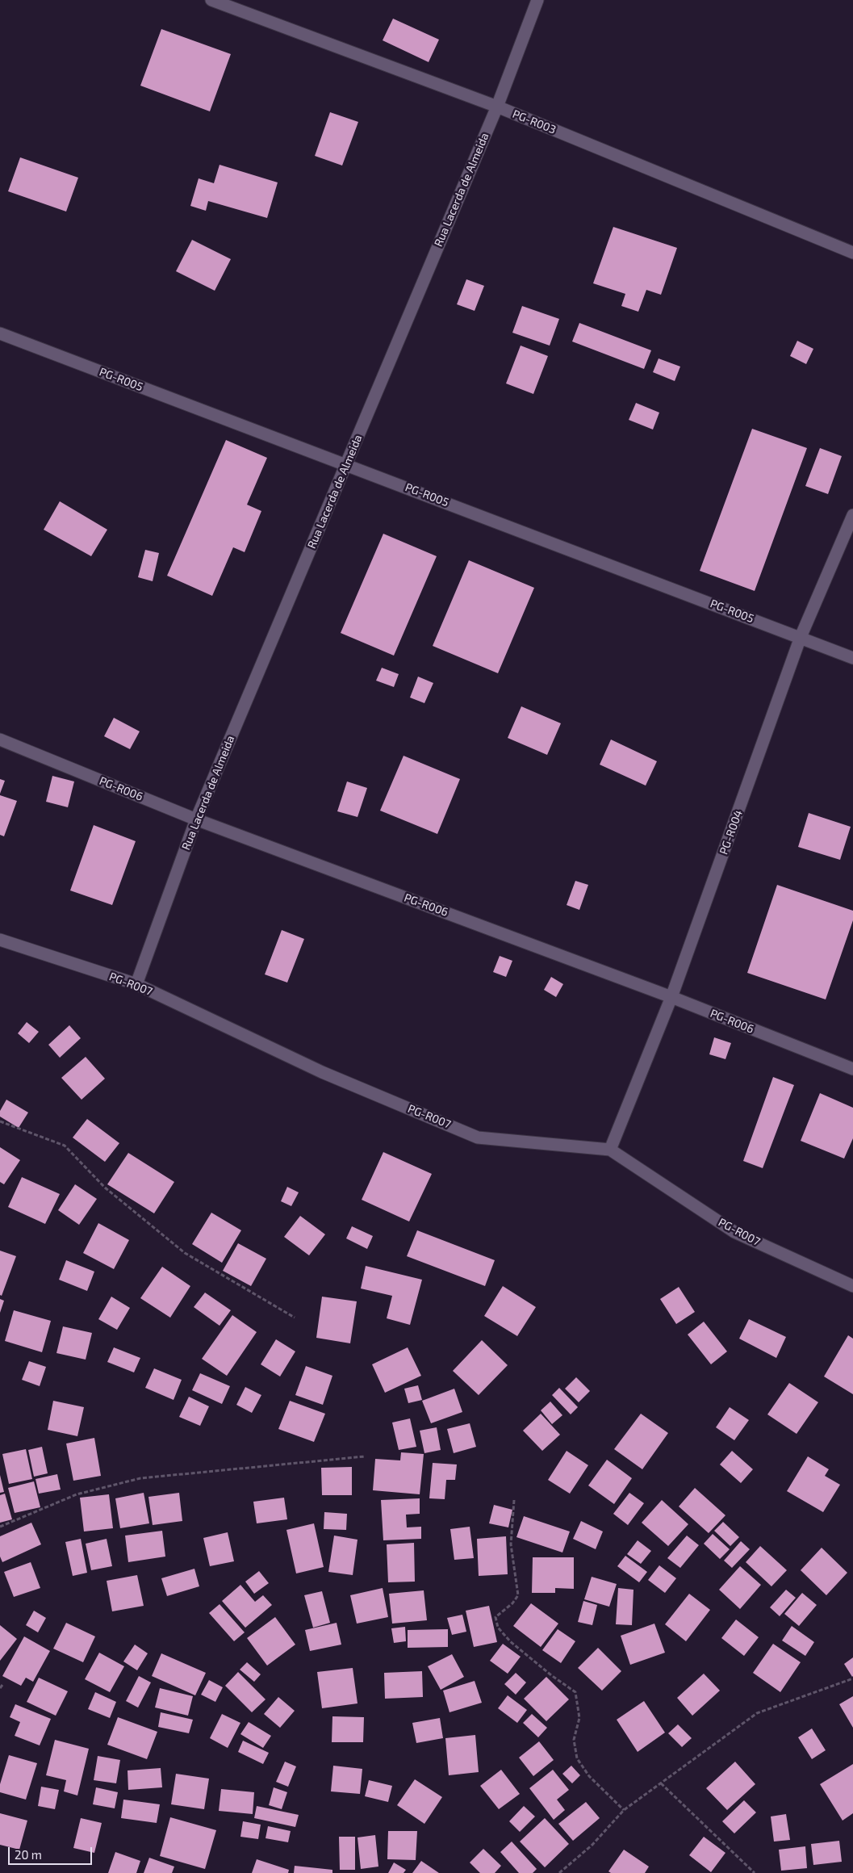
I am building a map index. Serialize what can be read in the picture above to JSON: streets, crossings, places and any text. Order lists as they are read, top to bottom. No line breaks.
{"streets":{"street":["PG-R003","Rua Lacerda de Almeida","PG-R005","PG-R006","PG-R004","PG-R007"]},"crossings":[["PG-R003","Rua Lacerda de Almeida"],["Rua Lacerda de Almeida","PG-R005"],["Rua Lacerda de Almeida","PG-R006"],["Rua Lacerda de Almeida","PG-R007"],["PG-R005","PG-R004"],["PG-R006","PG-R004"],["PG-R004","PG-R007"]],"scale_bar":"20 m"}
